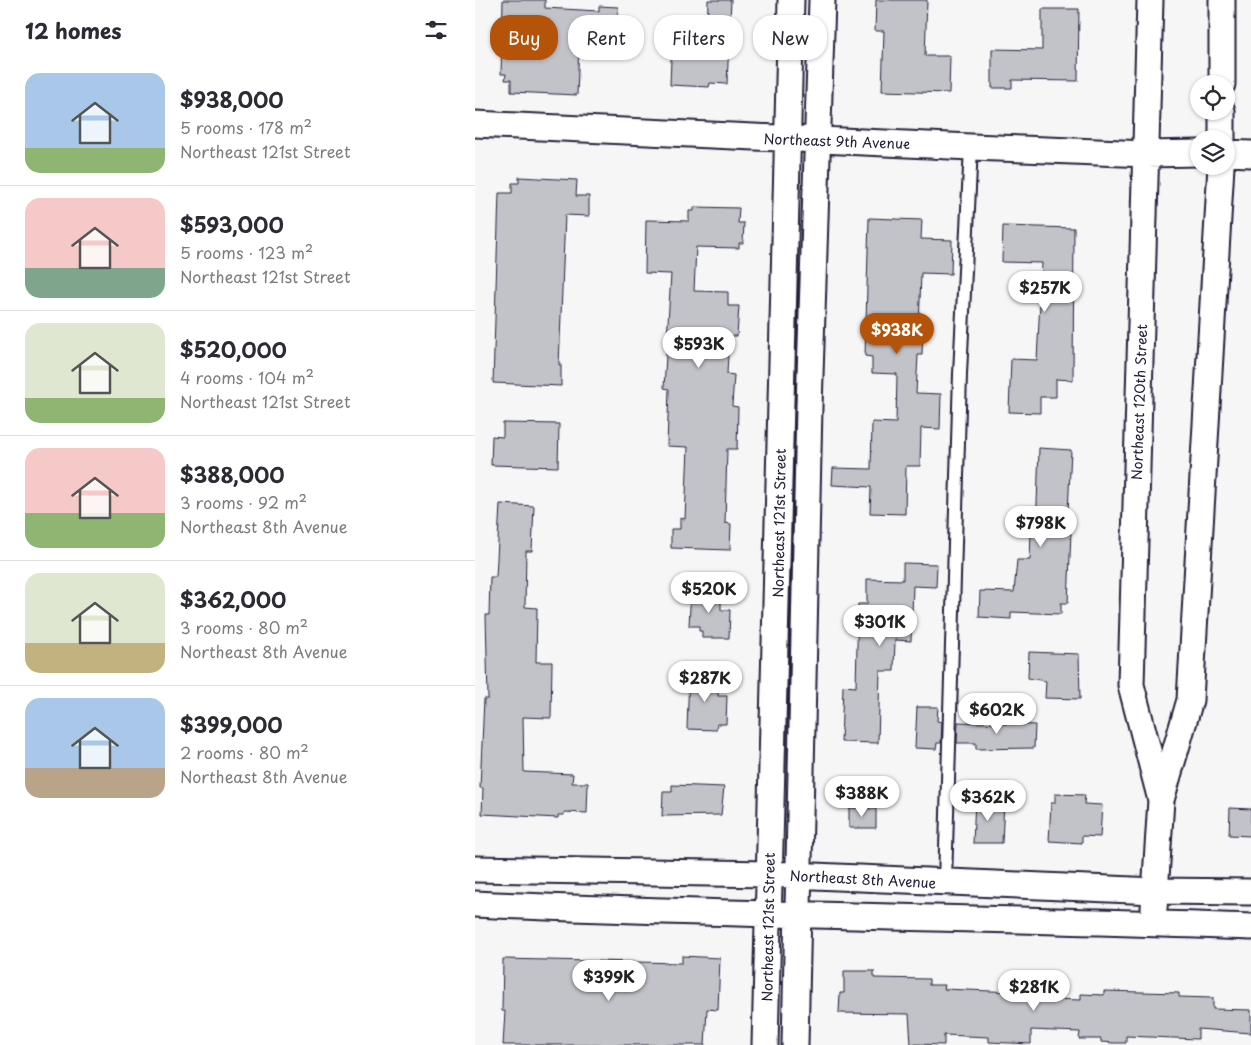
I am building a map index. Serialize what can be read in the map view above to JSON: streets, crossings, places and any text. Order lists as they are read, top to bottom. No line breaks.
{"streets":{"street":["Northeast 9th Avenue","Northeast 120th Street","Northeast 121st Street","Northeast 8th Avenue"]},"crossings":[["Northeast 9th Avenue","Northeast 120th Street"],["Northeast 9th Avenue","Northeast 121st Street"],["Northeast 120th Street","Northeast 8th Avenue"],["Northeast 121st Street","Northeast 8th Avenue"]],"page":{"heading":"12 homes","chip":["Buy","Rent","Filters","New"],"list":[{"name":"$938,000","note":"5 rooms · 178 m² · Northeast 121st Street"},{"name":"$593,000","note":"5 rooms · 123 m² · Northeast 121st Street"},{"name":"$520,000","note":"4 rooms · 104 m² · Northeast 121st Street"},{"name":"$388,000","note":"3 rooms · 92 m² · Northeast 8th Avenue"},{"name":"$362,000","note":"3 rooms · 80 m² · Northeast 8th Avenue"},{"name":"$399,000","note":"2 rooms · 80 m² · Northeast 8th Avenue"}],"price":["$257K","$938K","$593K","$798K","$520K","$301K","$287K","$602K","$388K","$362K","$399K","$281K"]}}
